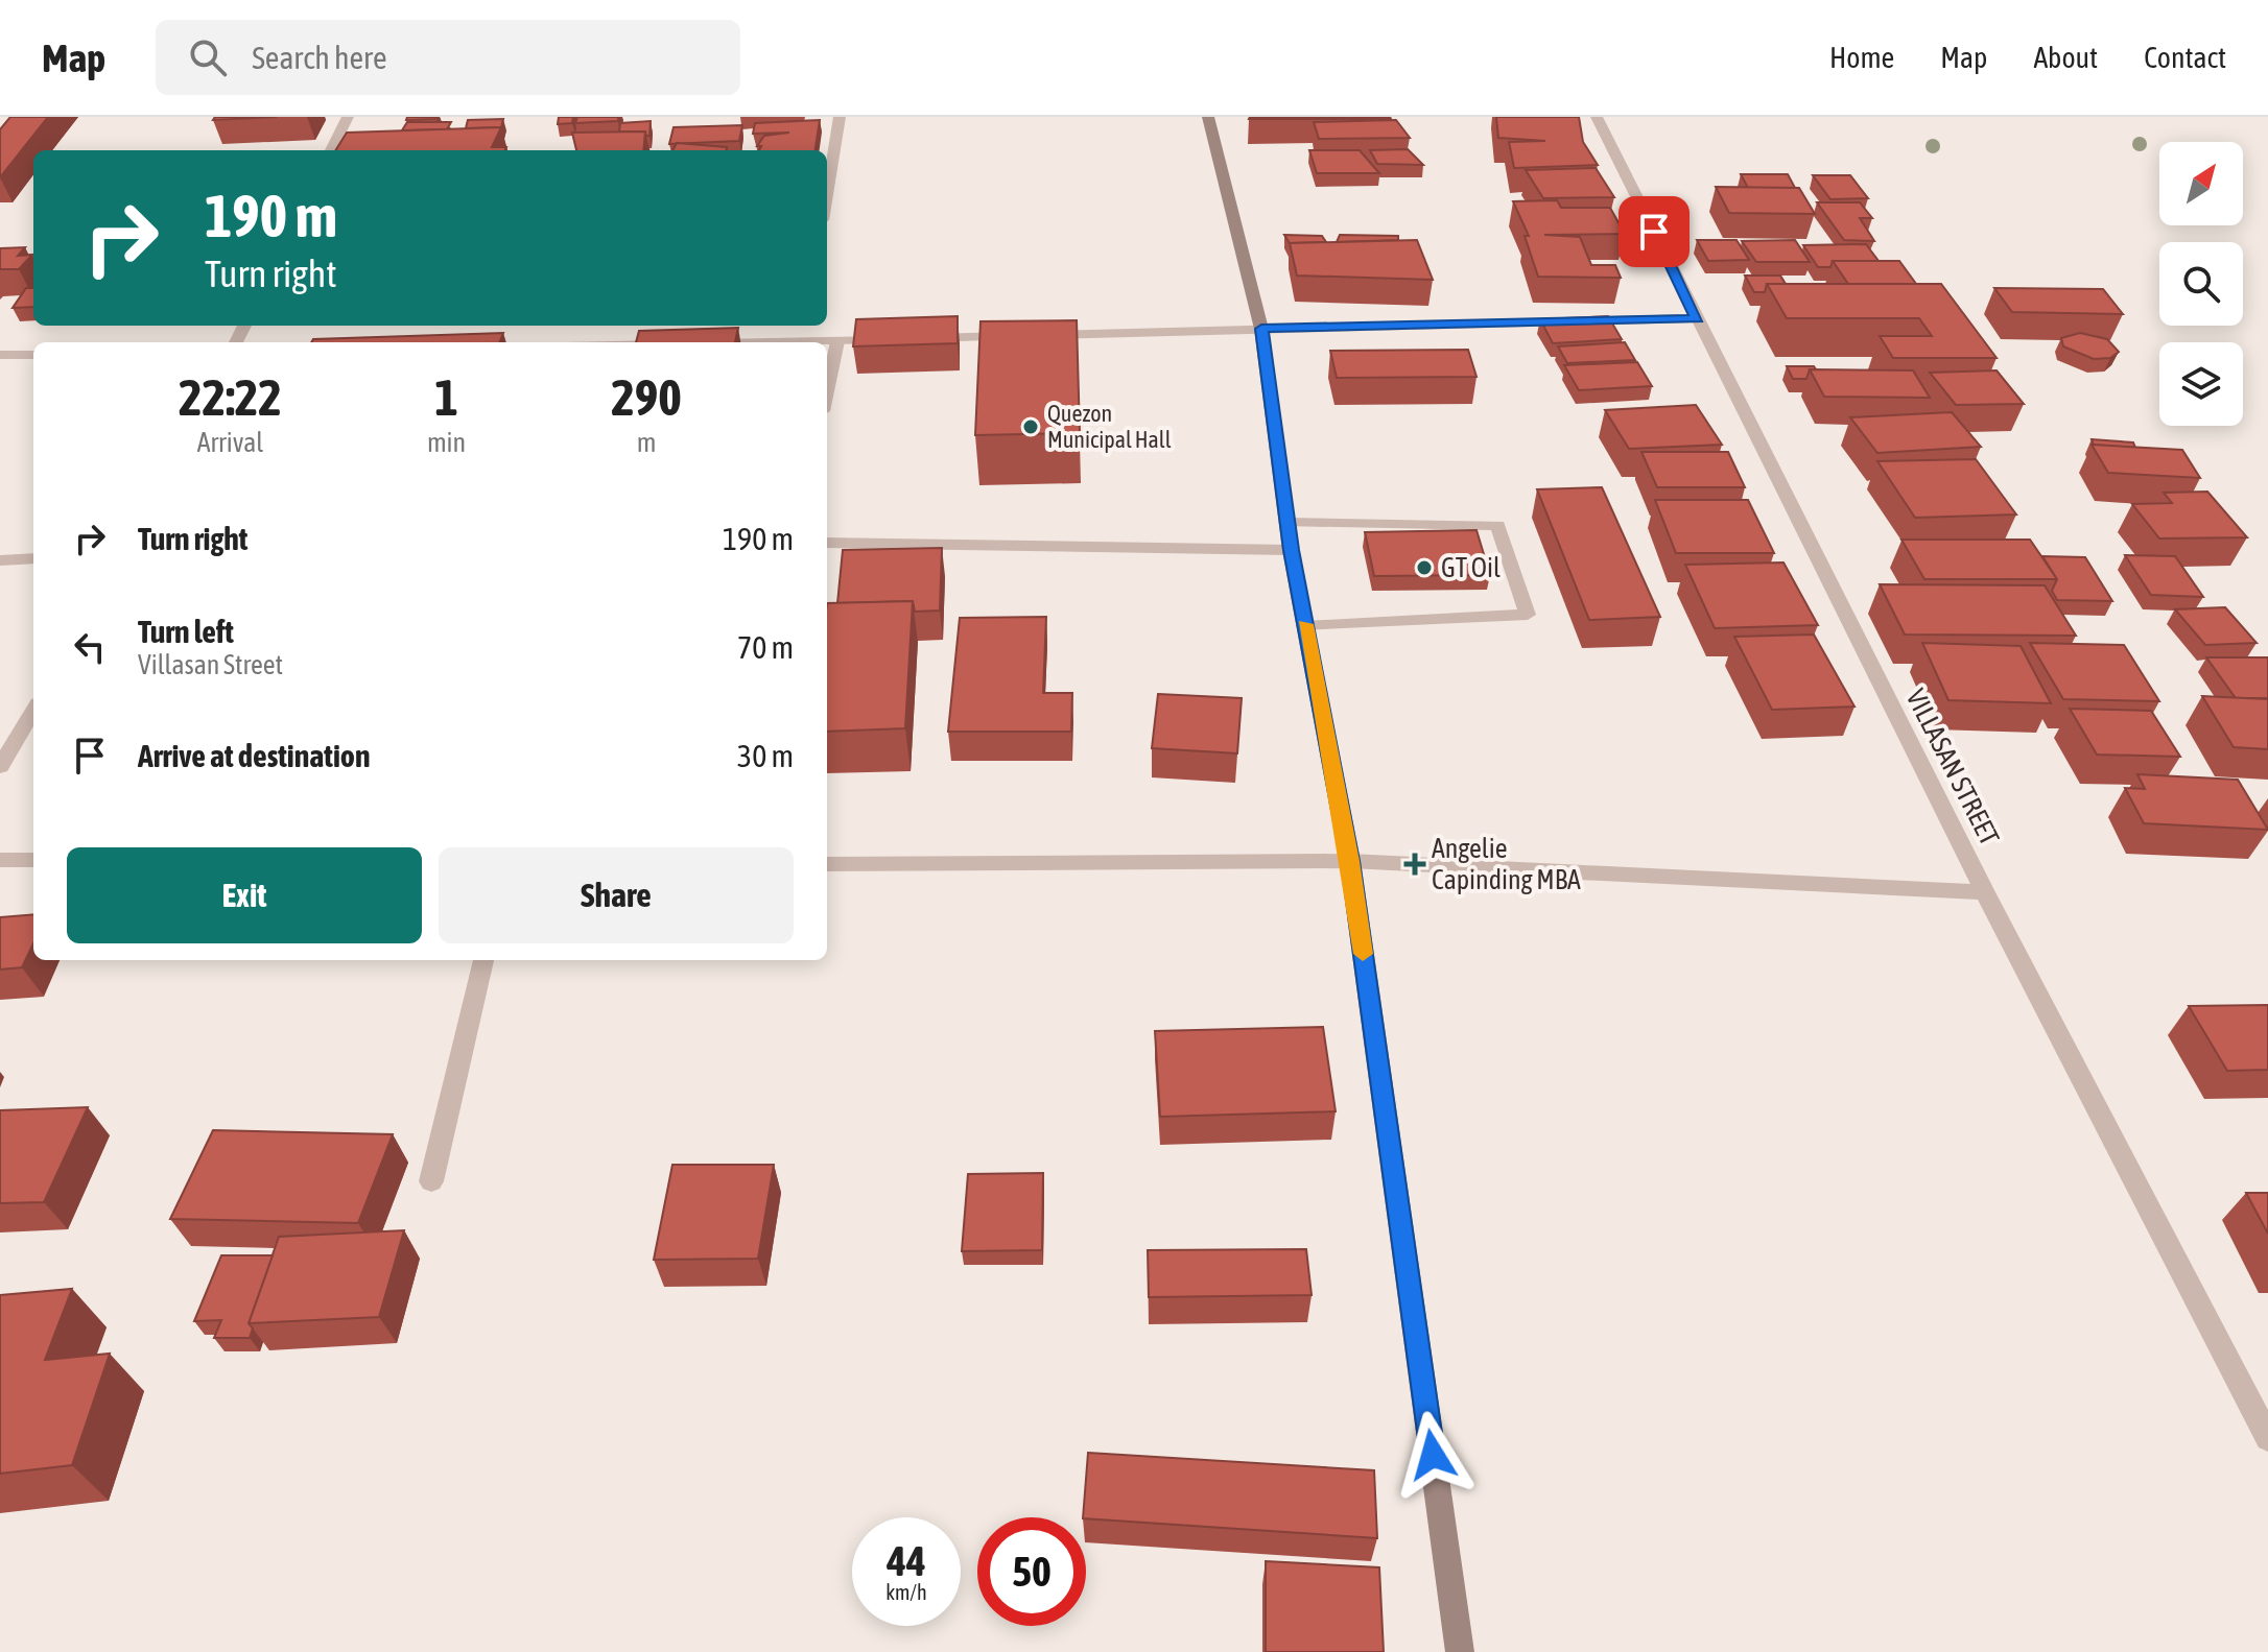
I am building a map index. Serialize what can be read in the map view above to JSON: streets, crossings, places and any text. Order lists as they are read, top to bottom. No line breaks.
{"streets":{"street":["VILLASAN STREET"]},"places":{"other":["Quezon Municipal Hall","GT Oil"],"health":["Angelie Capinding MBA"]},"north":"top right","page":{"header":"Map","search":"Search here","nav":["Home","Map","About","Contact"],"turn":["190 m","Turn right"],"eta":["22:22","Arrival","1","min","290","m"],"list":[{"name":"Turn right","value":"190 m"},{"name":"Turn left","note":"Villasan Street","value":"70 m"},{"name":"Arrive at destination","value":"30 m"}],"buttons":["Exit","Share"],"speed":"44 km/h","limit":"50"}}
